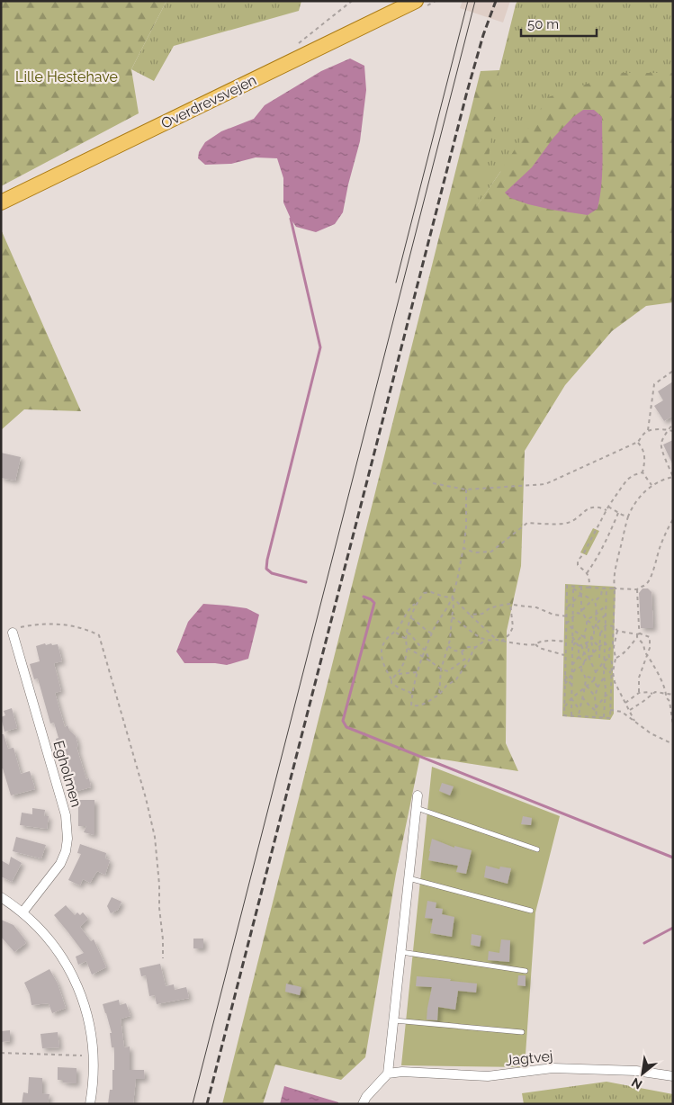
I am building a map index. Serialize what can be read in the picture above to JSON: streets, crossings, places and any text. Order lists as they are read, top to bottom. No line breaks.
{"streets":{"main road":["Overdrevsvejen"],"street":["Egholmen","Jagtvej"]},"parks":["Lille Hestehave"],"scale_bar":"50 m","north":"bottom left"}
